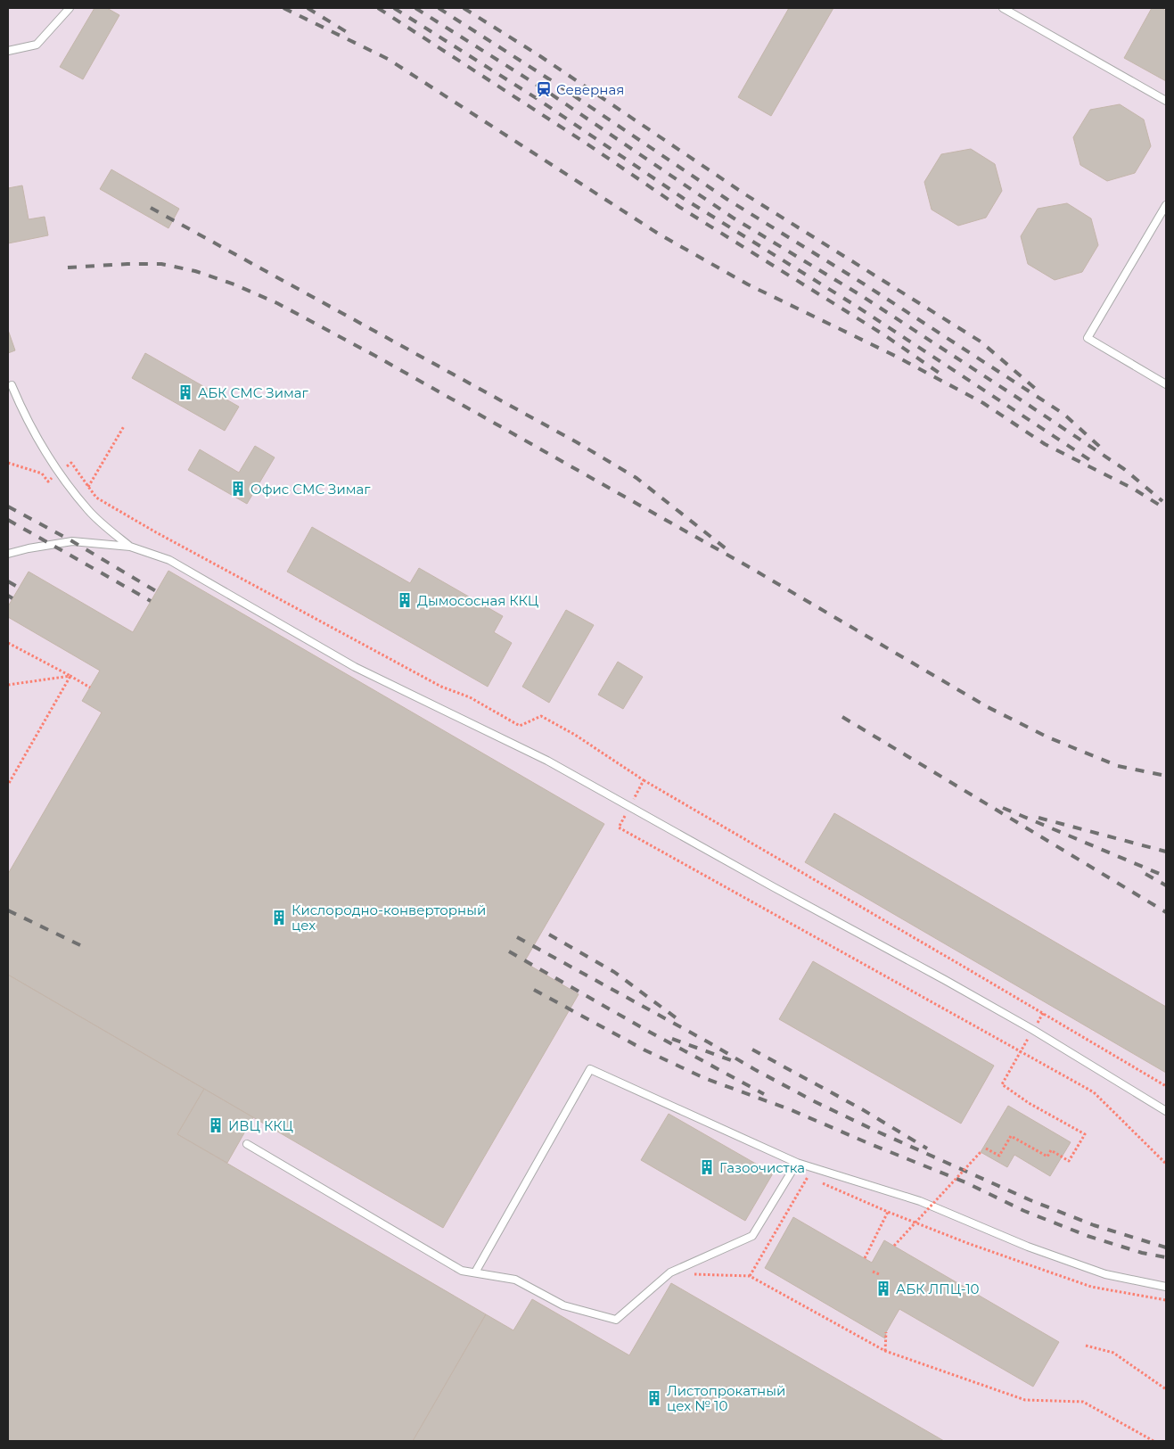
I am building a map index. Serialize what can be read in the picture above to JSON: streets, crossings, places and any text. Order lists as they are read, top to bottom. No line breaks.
{"places":{"station":["Северная"],"building":["АБК СМС Зимаг","Офис СМС Зимаг","Дымососная ККЦ","Кислородно-конверторный цех","ИВЦ ККЦ","Газоочистка","АБК ЛПЦ-10","Листопрокатный цех № 10"]}}
